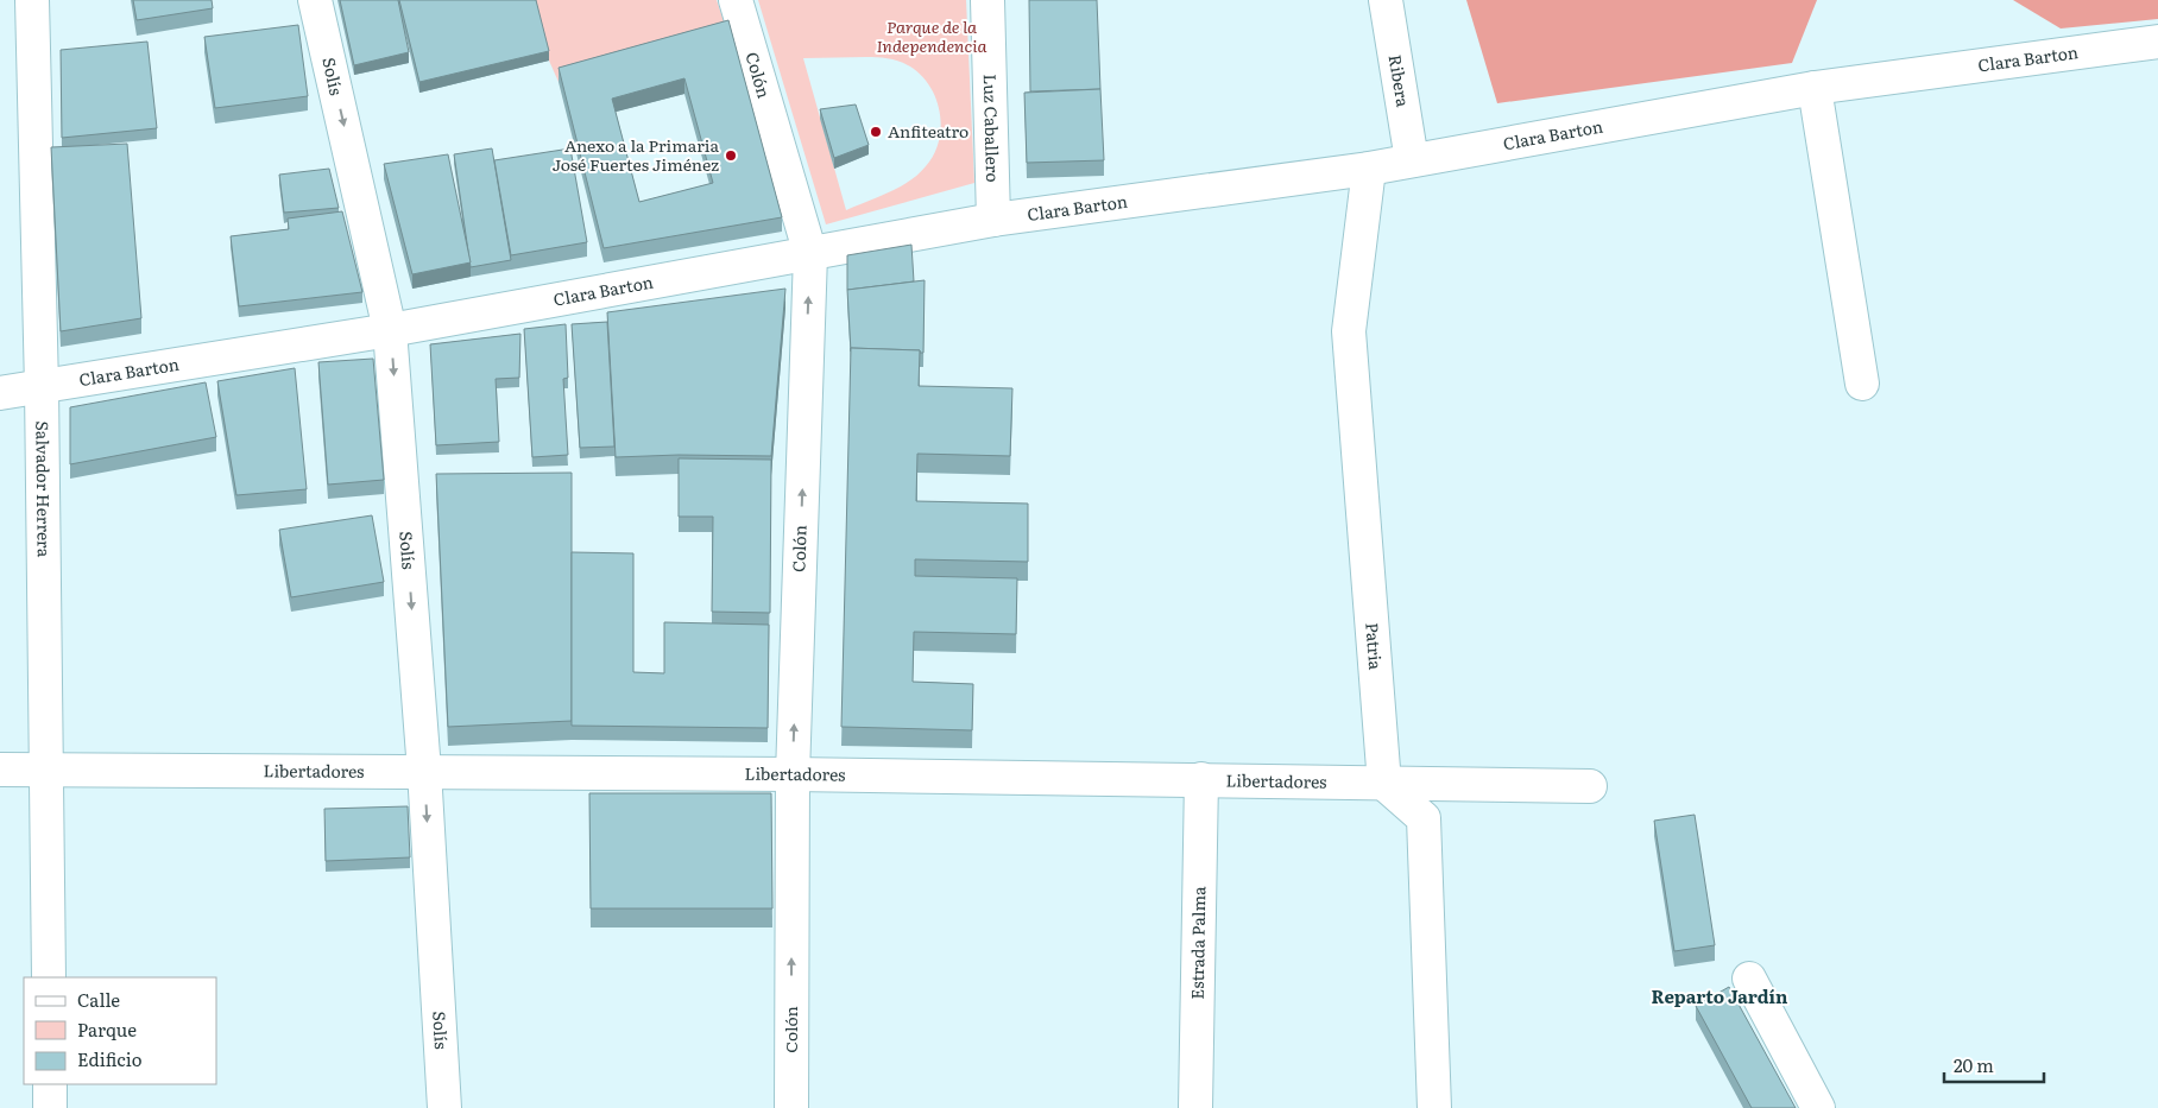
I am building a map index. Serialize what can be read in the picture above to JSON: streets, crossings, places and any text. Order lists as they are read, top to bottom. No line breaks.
{"streets":{"street":["Clara Barton","Colón","Solís","Ribera","Luz Caballero","Salvador Herrera","Patria","Libertadores","Estrada Palma"]},"crossings":[["Clara Barton","Colón"],["Clara Barton","Solís"],["Clara Barton","Ribera"],["Clara Barton","Luz Caballero"],["Clara Barton","Salvador Herrera"],["Clara Barton","Patria"],["Colón","Libertadores"],["Solís","Libertadores"],["Salvador Herrera","Libertadores"],["Patria","Libertadores"],["Libertadores","Estrada Palma"]],"one_way":["Colón","Solís"],"districts":["Reparto Jardín"],"parks":["Parque de la Independencia"],"places":["Anfiteatro","Anexo a la Primaria José Fuertes Jiménez"],"legend":["Calle","Parque","Edificio"],"scale_bar":"20 m"}
